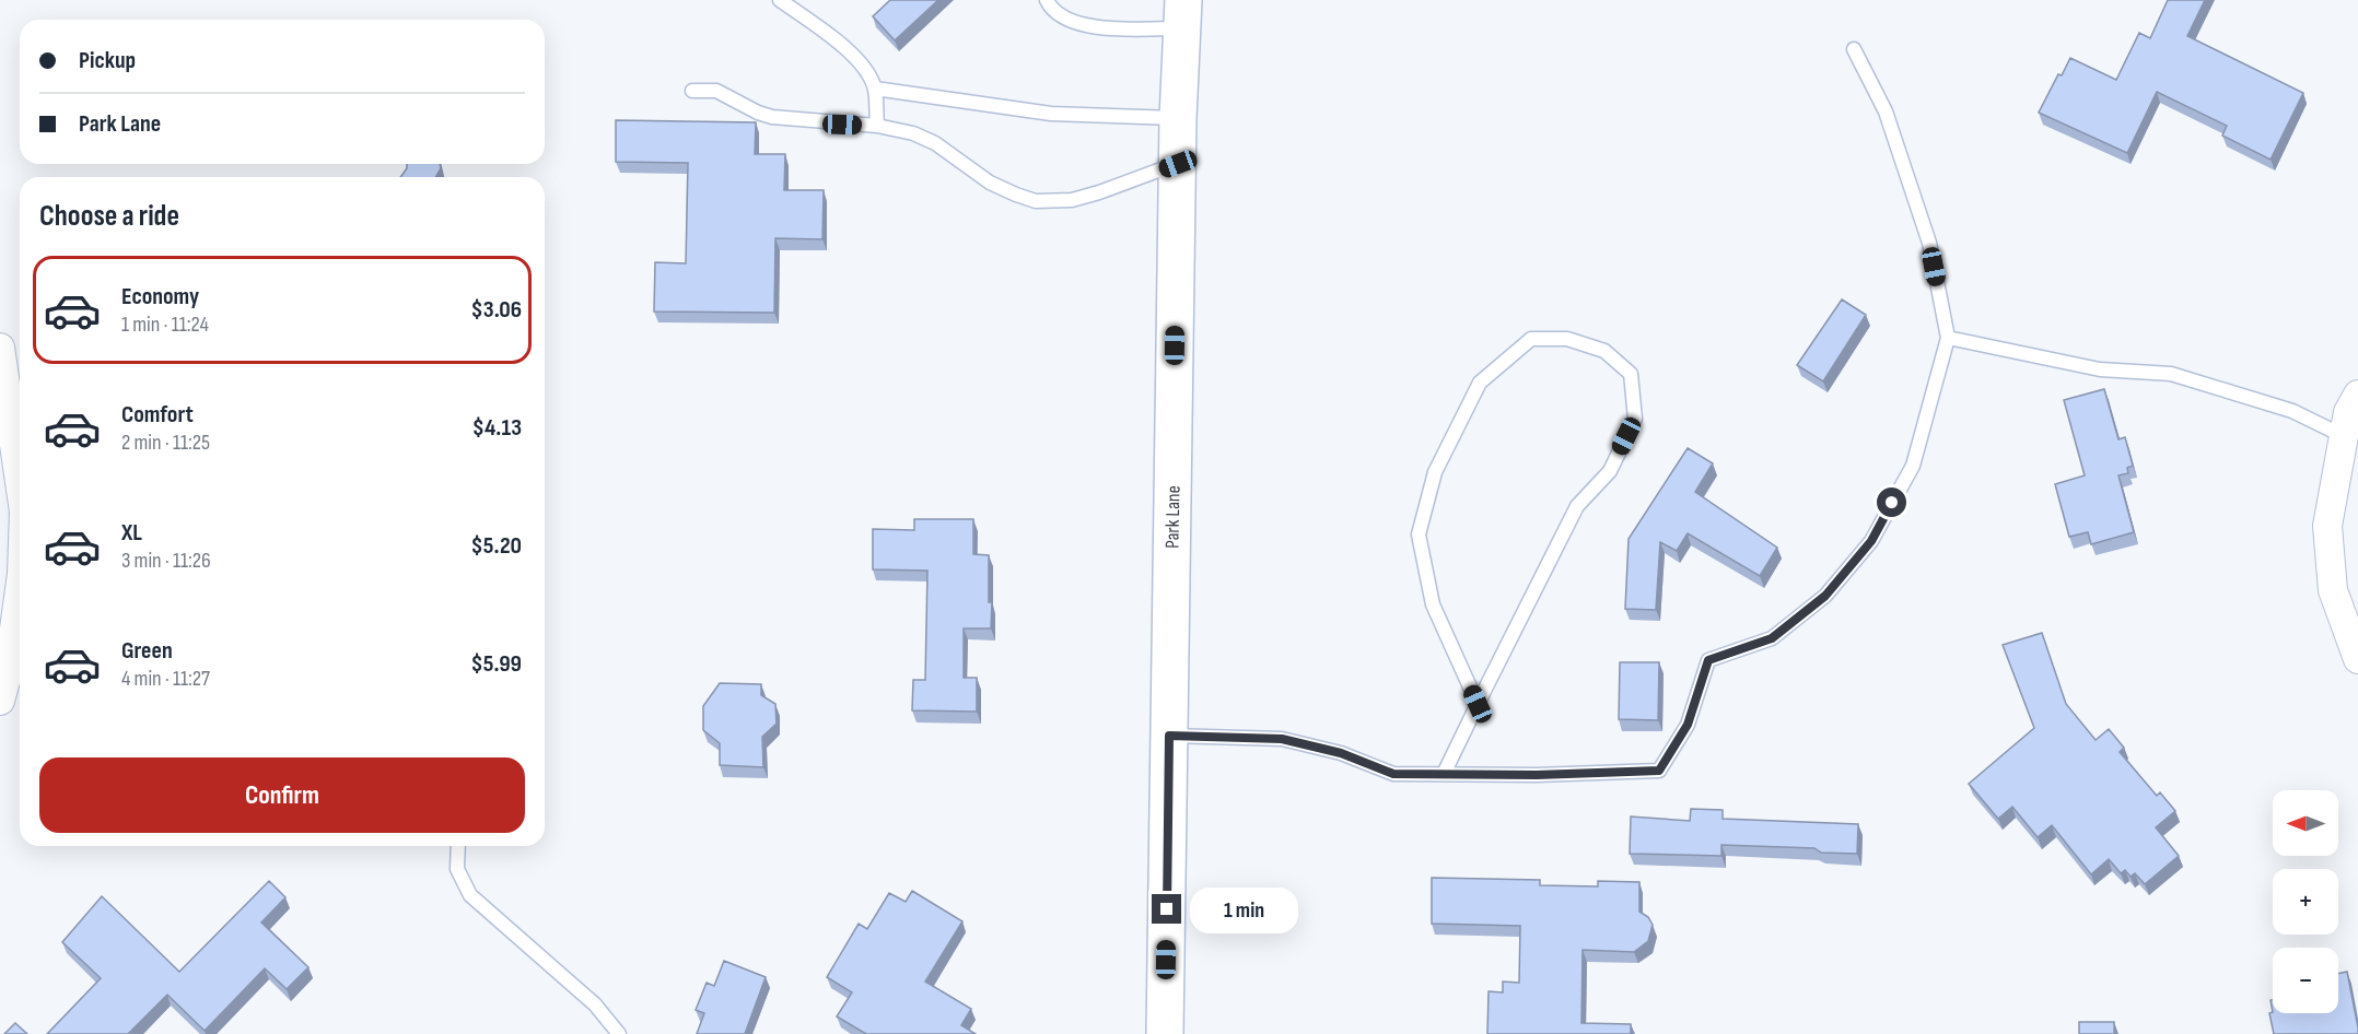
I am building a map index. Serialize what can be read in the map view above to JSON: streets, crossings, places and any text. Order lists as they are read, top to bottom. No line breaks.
{"streets":{"street":["Park Lane"]},"north":"left","page":{"banner":["Pickup","Park Lane"],"heading":"Choose a ride","list":[{"name":"Economy","note":"1 min · 11:24","value":"$3.06"},{"name":"Comfort","note":"2 min · 11:25","value":"$4.13"},{"name":"XL","note":"3 min · 11:26","value":"$5.20"},{"name":"Green","note":"4 min · 11:27","value":"$5.99"}],"buttons":"Confirm","map_buttons":["+","−"],"bubble":"1 min"}}
